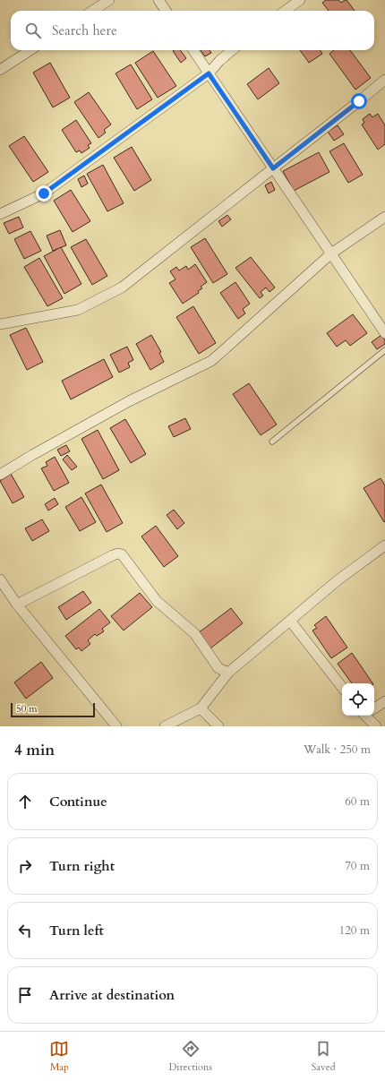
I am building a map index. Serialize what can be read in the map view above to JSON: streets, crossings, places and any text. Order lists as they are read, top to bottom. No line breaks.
{"scale_bar":"50 m","page":{"search":"Search here","scale":"50 m","heading":["4 min","Walk · 250 m"],"list":[["Continue","60 m"],["Turn right","70 m"],["Turn left","120 m"],"Arrive at destination"],"nav":["Map","Directions","Saved"]}}
